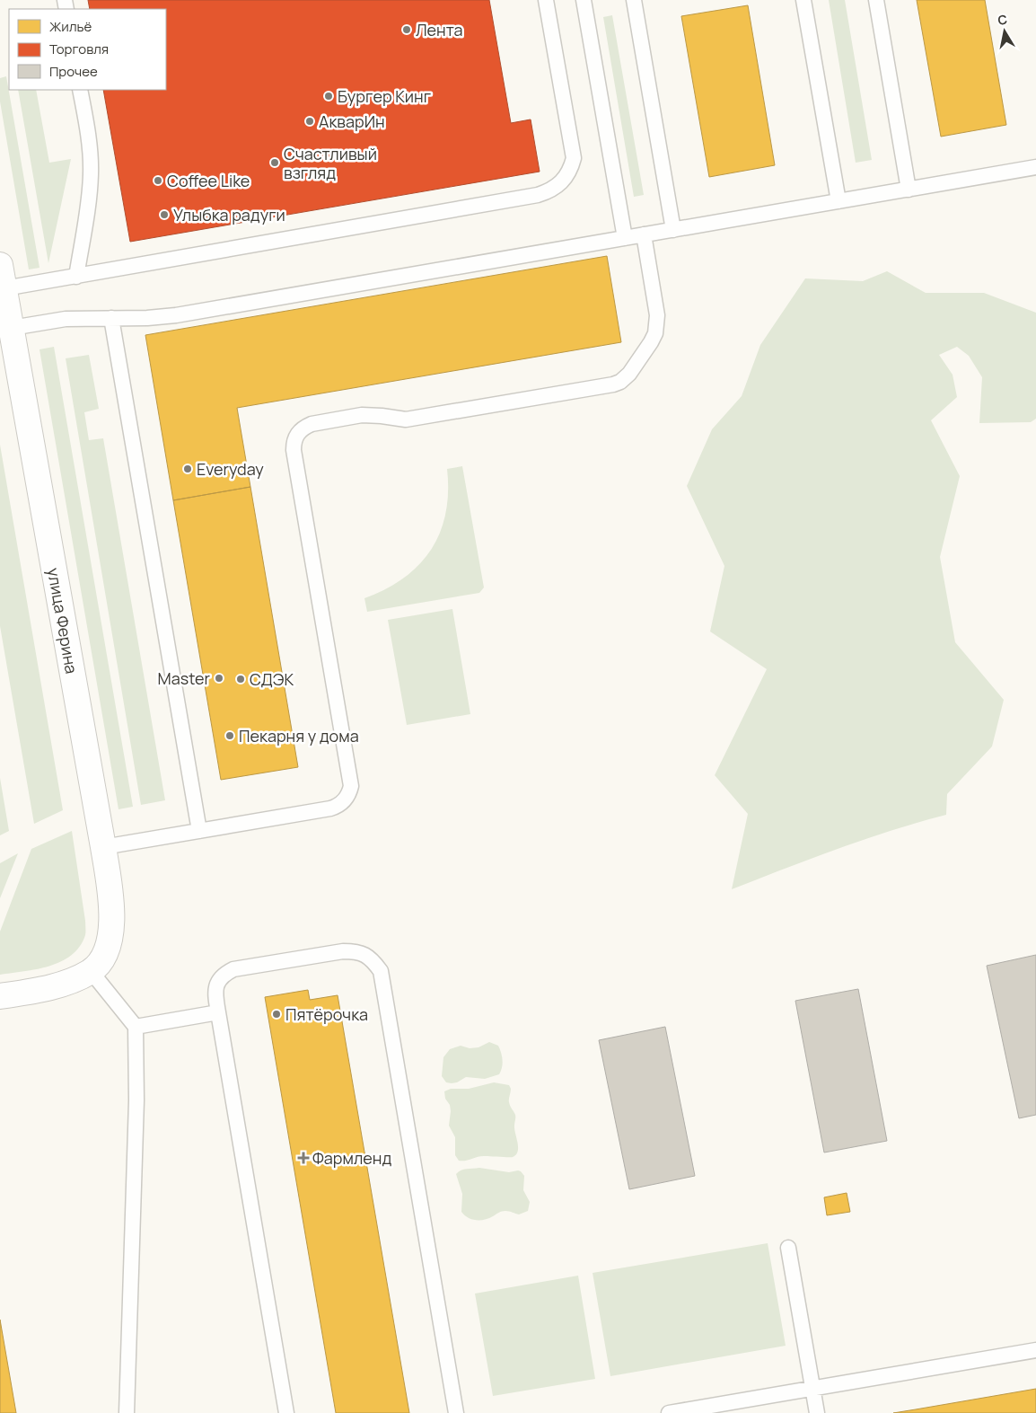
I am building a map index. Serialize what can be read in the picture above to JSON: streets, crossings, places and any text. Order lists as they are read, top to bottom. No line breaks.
{"streets":{"street":["улица Ферина"]},"places":{"other":["Лента","Бургер Кинг","АкварИн","Счастливый взгляд","Coffee Like","Улыбка радуги","Everyday","Master","СДЭК","Пекарня у дома","Пятёрочка"],"health":["Фармленд"]},"legend":["Жильё","Торговля","Прочее"],"north":"top"}
